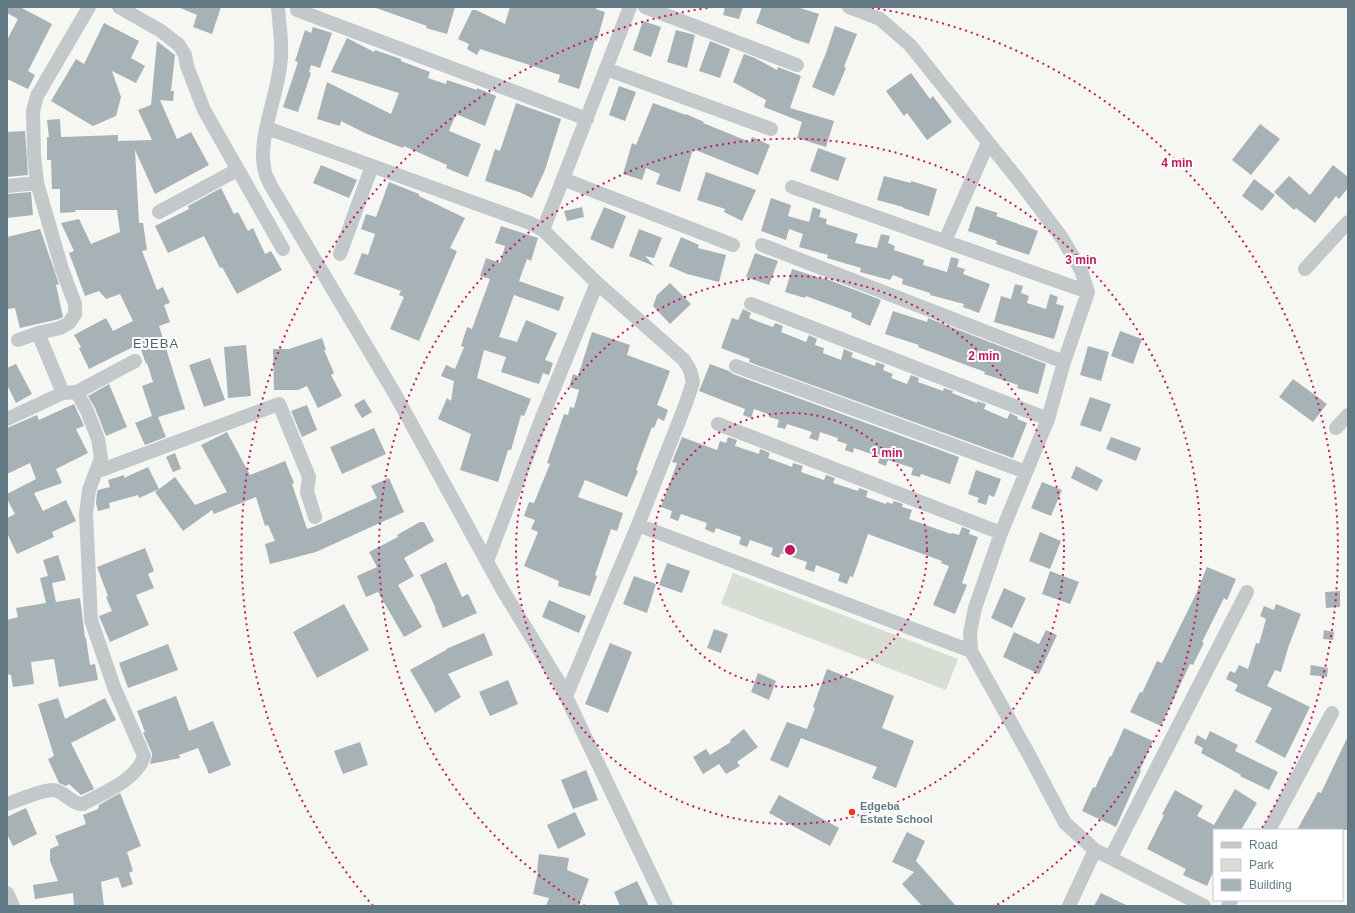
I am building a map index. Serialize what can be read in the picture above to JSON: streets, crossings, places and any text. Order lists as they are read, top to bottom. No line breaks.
{"districts":["EJEBA"],"places":["Edgeba Estate School"],"legend":["Road","Park","Building"],"rings":["4 min","3 min","2 min","1 min"]}
